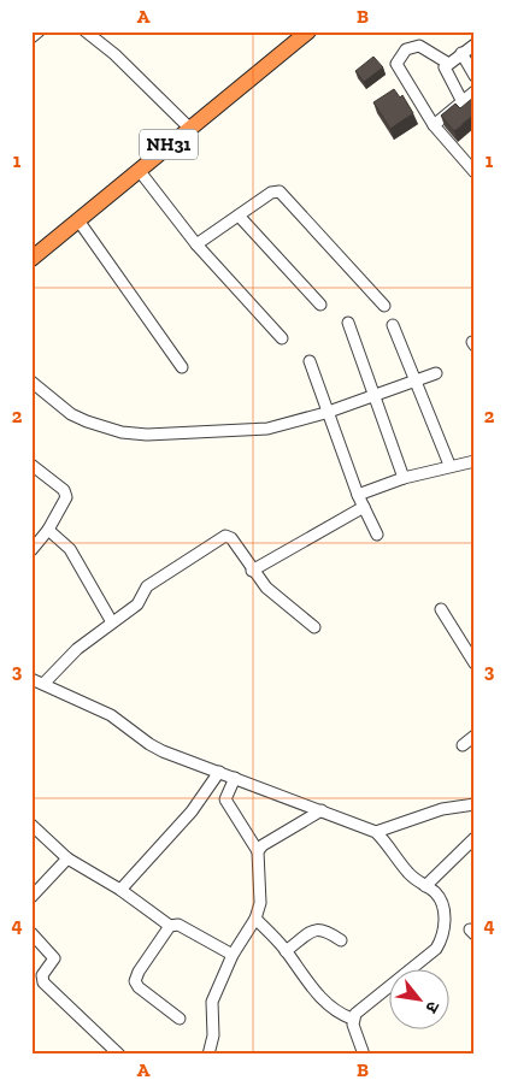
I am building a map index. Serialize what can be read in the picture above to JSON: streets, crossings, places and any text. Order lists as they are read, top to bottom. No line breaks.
{"streets":{"highway":["NH31"]},"north":"bottom right","grid":{"columns":["A","B"],"rows":["1","2","3","4"]}}
